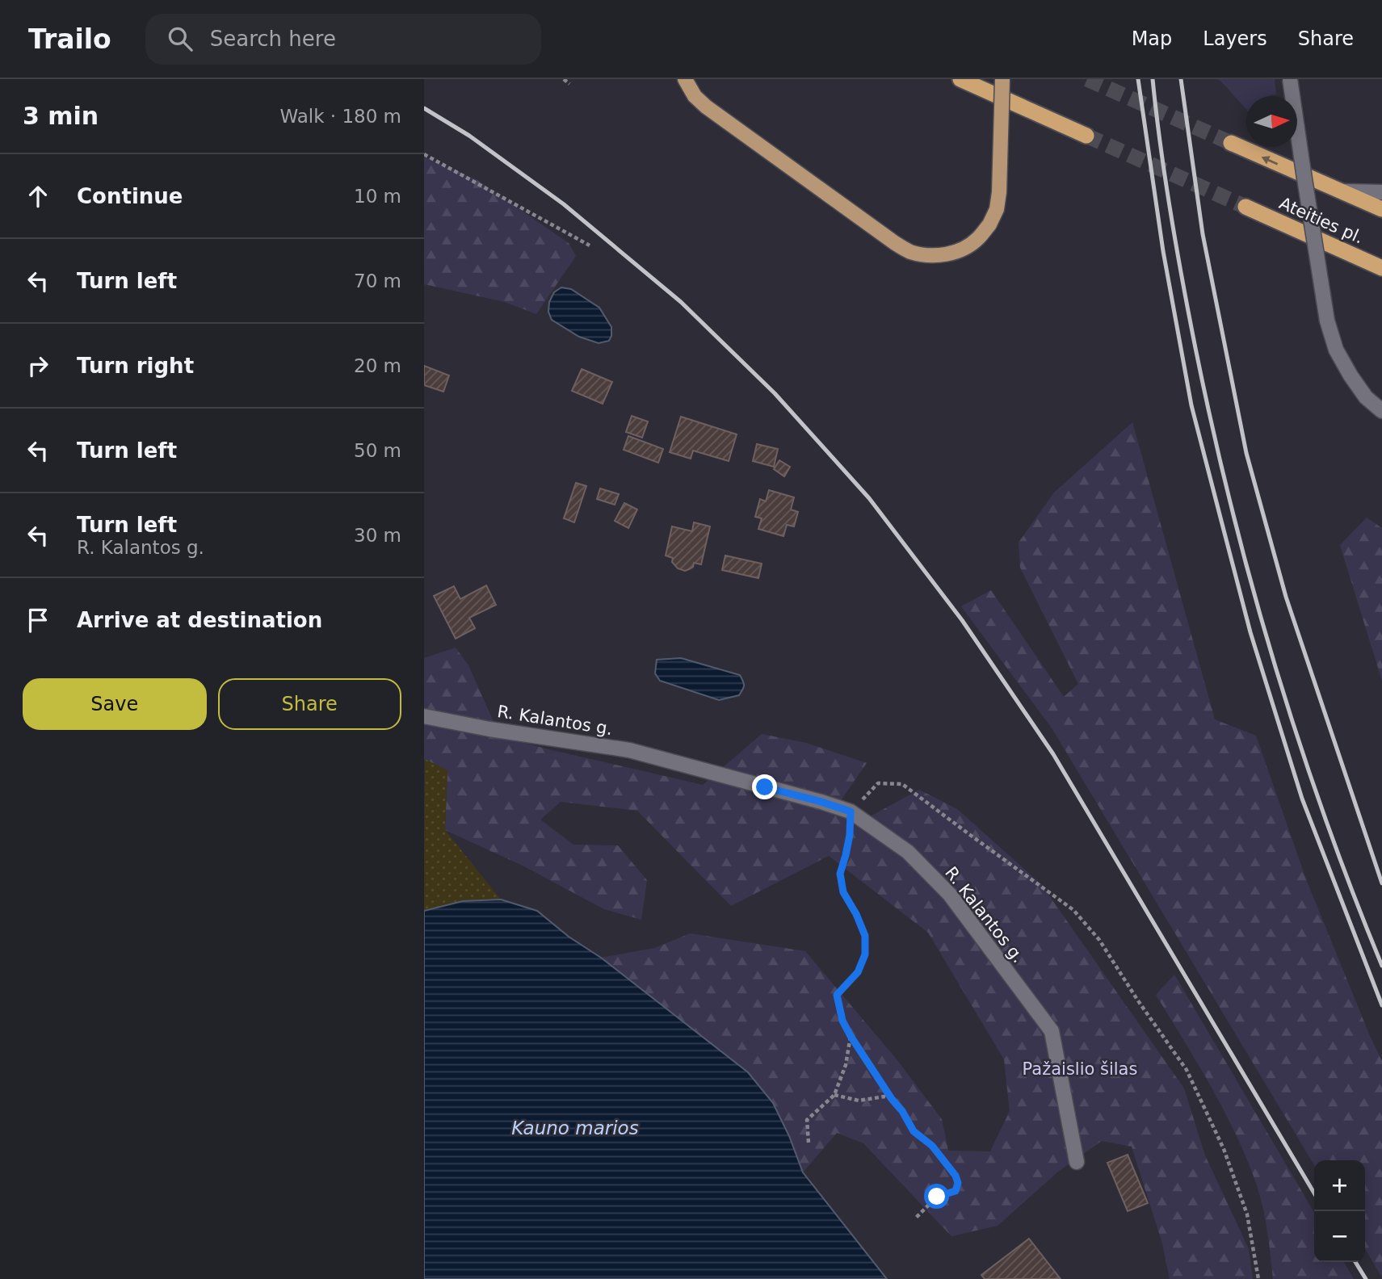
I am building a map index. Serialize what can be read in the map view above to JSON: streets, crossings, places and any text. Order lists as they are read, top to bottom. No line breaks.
{"streets":{"highway":["Ateities pl."],"street":["R. Kalantos g."]},"water":["Kauno marios"],"parks":["Pažaislio šilas"],"north":"right","page":{"header":"Trailo","search":"Search here","nav":["Map","Layers","Share"],"heading":["3 min","Walk · 180 m"],"list":[["Continue","10 m"],["Turn left","70 m"],["Turn right","20 m"],["Turn left","50 m"],["Turn left","R. Kalantos g.","30 m"],"Arrive at destination"],"buttons":["Save","Share"],"map_buttons":["+","−"]}}
